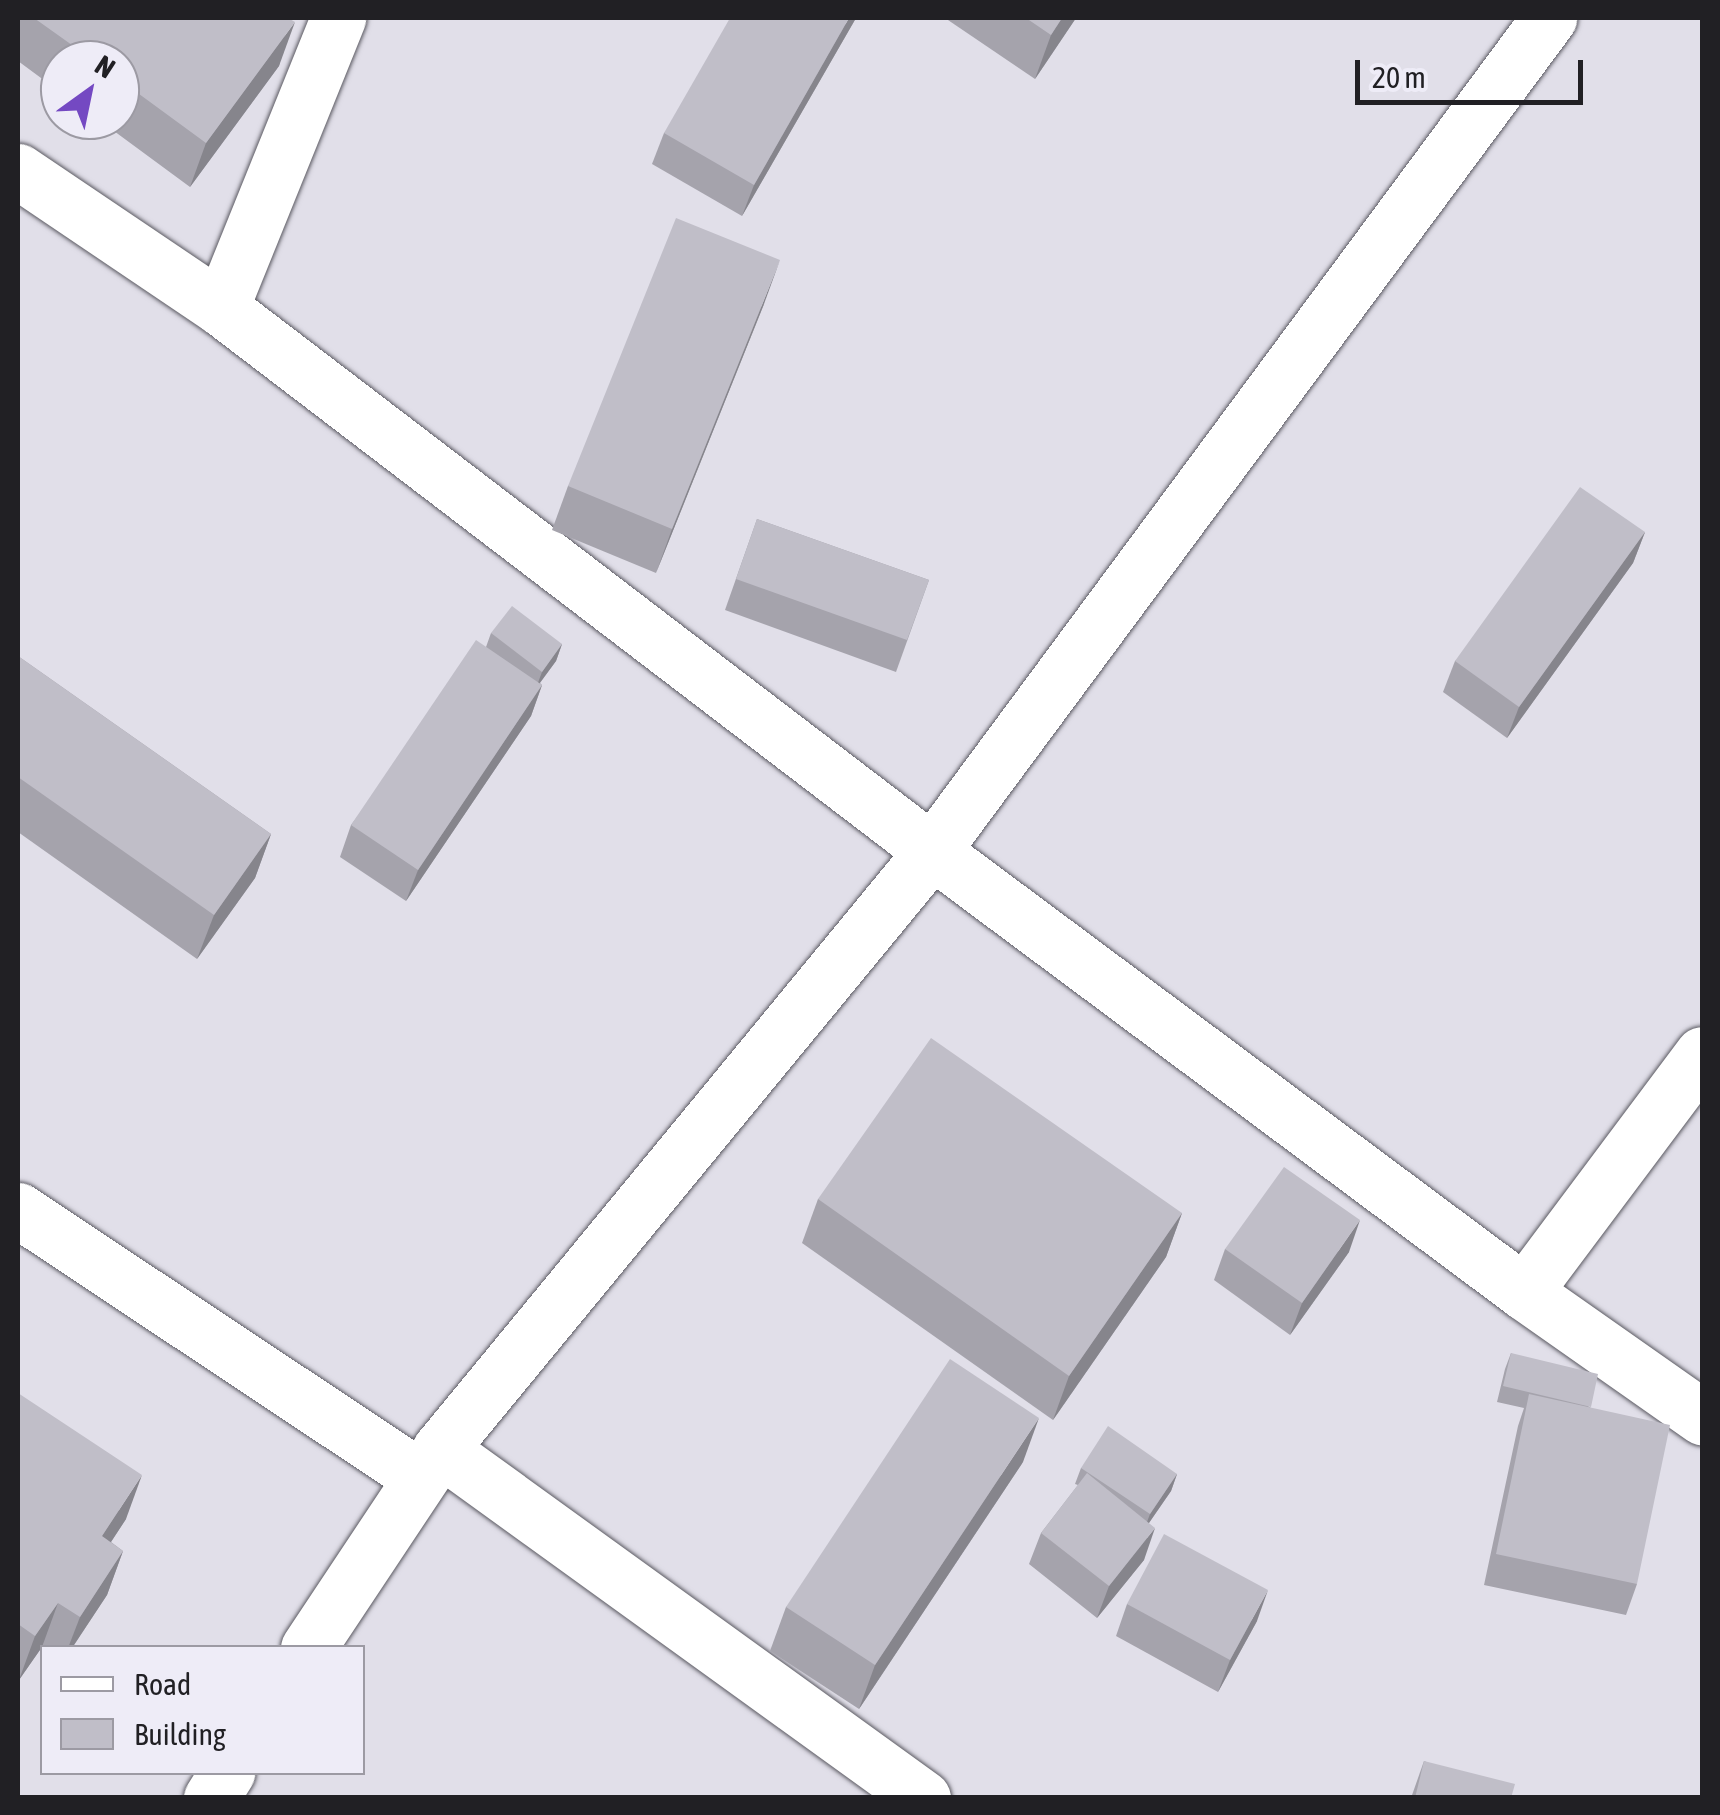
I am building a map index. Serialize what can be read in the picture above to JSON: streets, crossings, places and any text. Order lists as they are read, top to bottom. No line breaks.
{"legend":["Road","Building"],"scale_bar":"20 m","north":"top right"}
